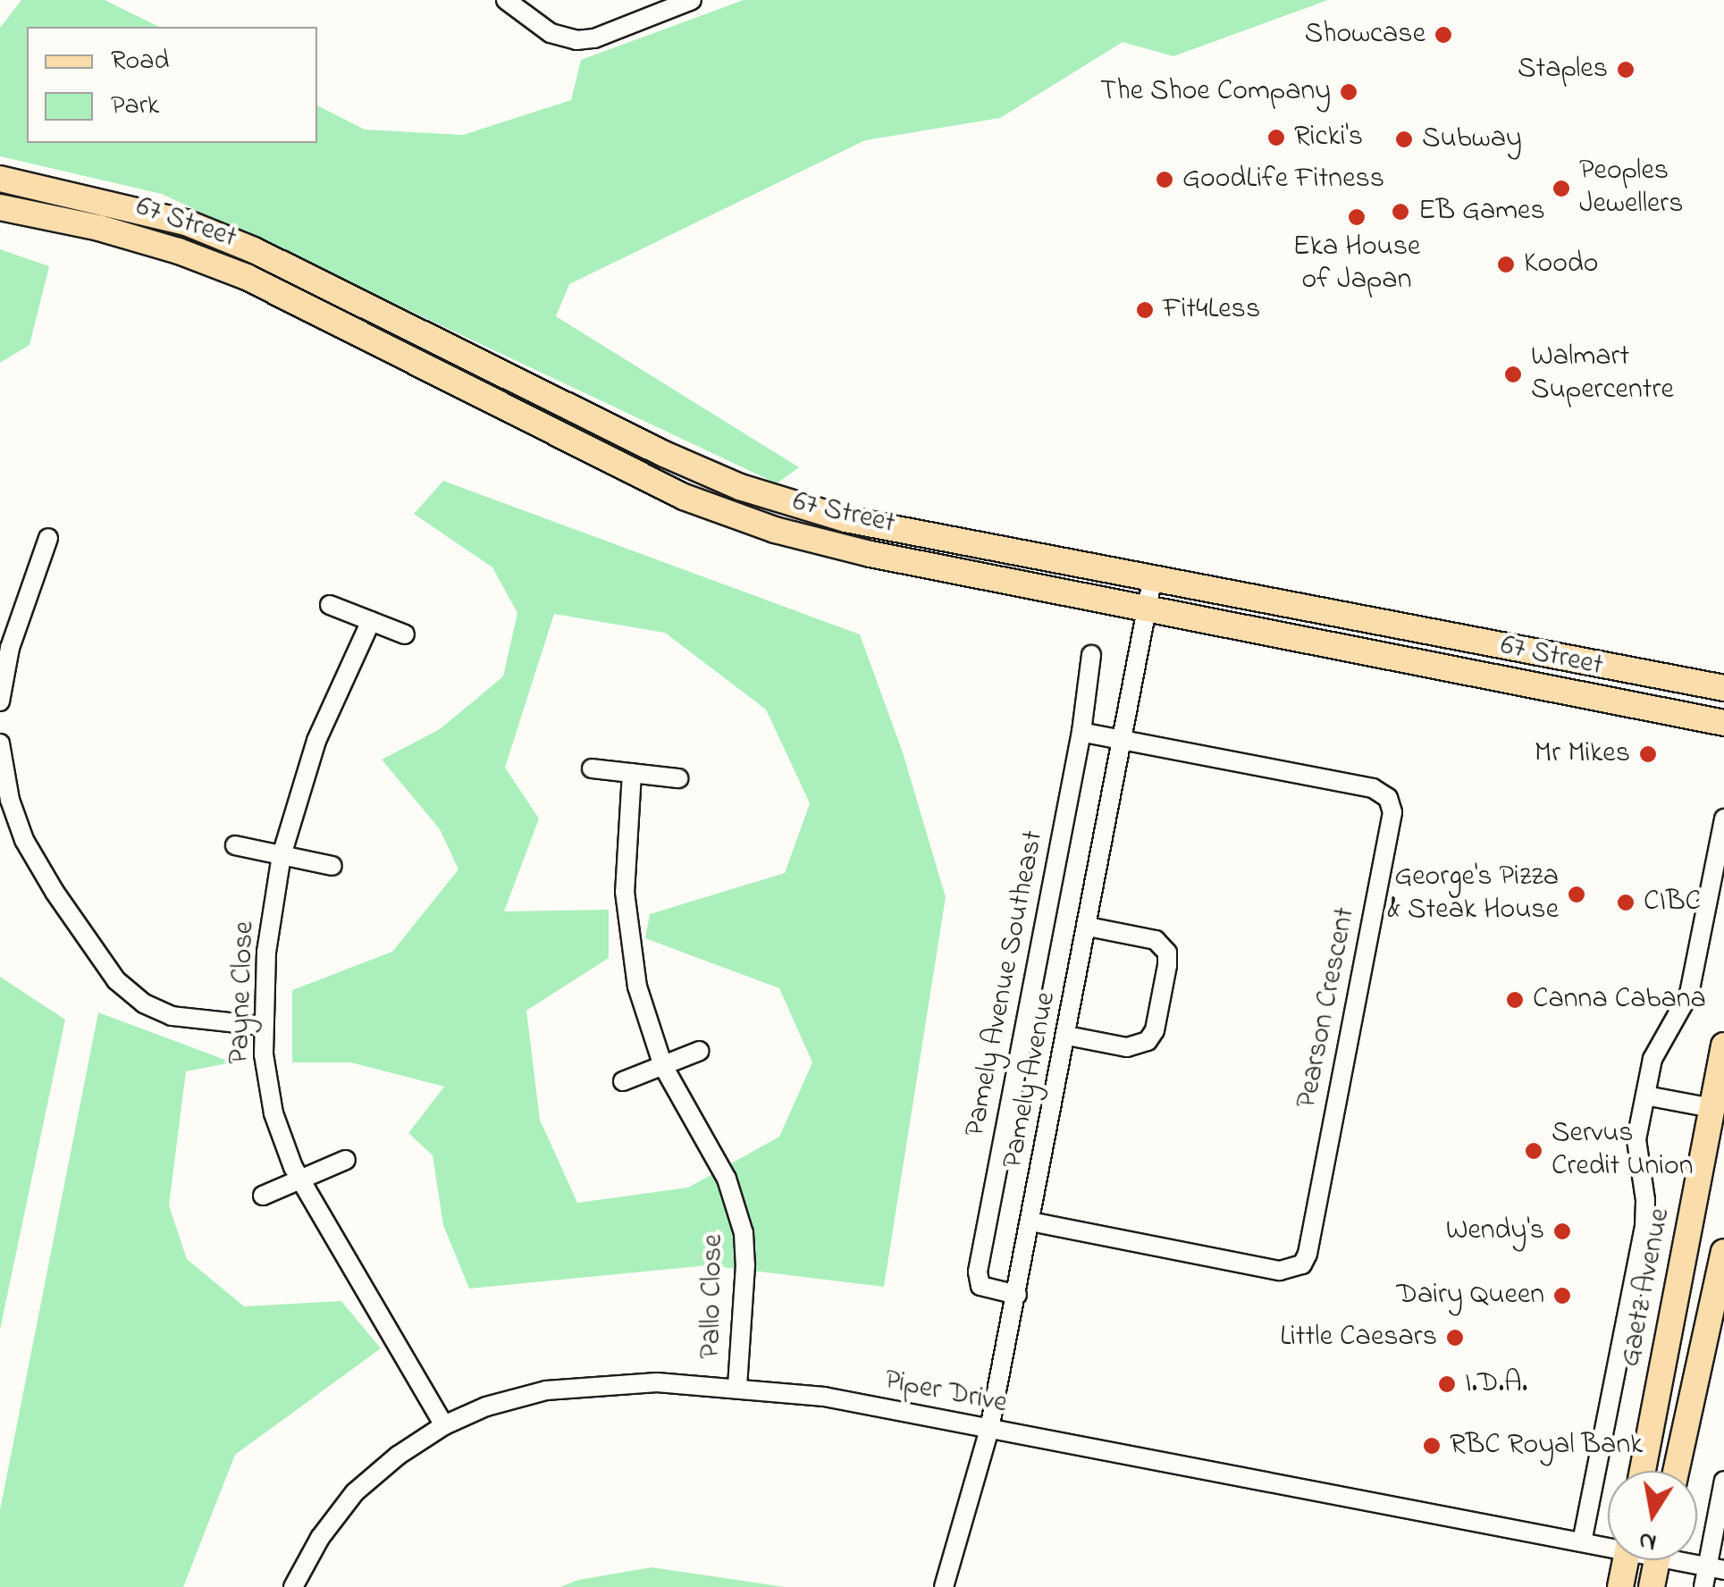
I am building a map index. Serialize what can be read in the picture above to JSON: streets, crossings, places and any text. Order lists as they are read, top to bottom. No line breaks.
{"streets":{"main road":["67 Street","Gaetz Avenue"],"street":["Pamely Avenue Southeast","Payne Close","Pearson Crescent","Pamely Avenue","Pallo Close","Piper Drive"]},"crossings":[["67 Street","Pamely Avenue"],["Pamely Avenue Southeast","Pearson Crescent"],["Pamely Avenue Southeast","Pamely Avenue"],["Payne Close","Piper Drive"],["Pearson Crescent","Pamely Avenue"],["Pamely Avenue","Piper Drive"],["Pallo Close","Piper Drive"]],"places":["Showcase","Staples","The Shoe Company","Ricki's","Subway","GoodLife Fitness","Peoples Jewellers","EB Games","Eka House of Japan","Koodo","Fit4Less","Walmart Supercentre","Mr Mikes","George's Pizza & Steak House","CIBC","Canna Cabana","Servus Credit Union","Wendy's","Dairy Queen","Little Caesars","I.D.A.","RBC Royal Bank"],"legend":["Road","Park"],"north":"bottom"}
